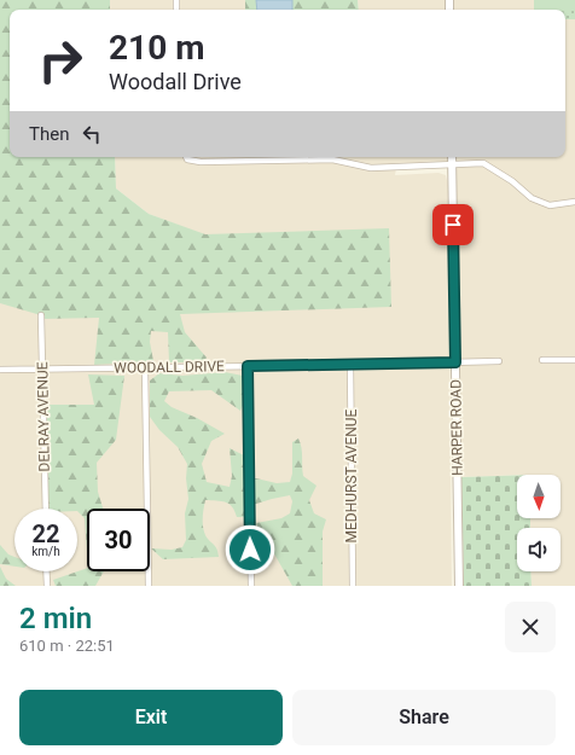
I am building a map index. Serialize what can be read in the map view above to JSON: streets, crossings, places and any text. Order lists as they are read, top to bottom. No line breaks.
{"streets":{"street":["WOODALL DRIVE","DELRAY AVENUE","HARPER ROAD","MEDHURST AVENUE"]},"crossings":[["WOODALL DRIVE","DELRAY AVENUE"],["WOODALL DRIVE","HARPER ROAD"],["WOODALL DRIVE","MEDHURST AVENUE"]],"north":"bottom","page":{"turn":["210 m","Woodall Drive"],"then":"Then","speed":"22 km/h","limit":"30","heading":["2 min","610 m · 22:51"],"buttons":["Exit","Share"]}}
